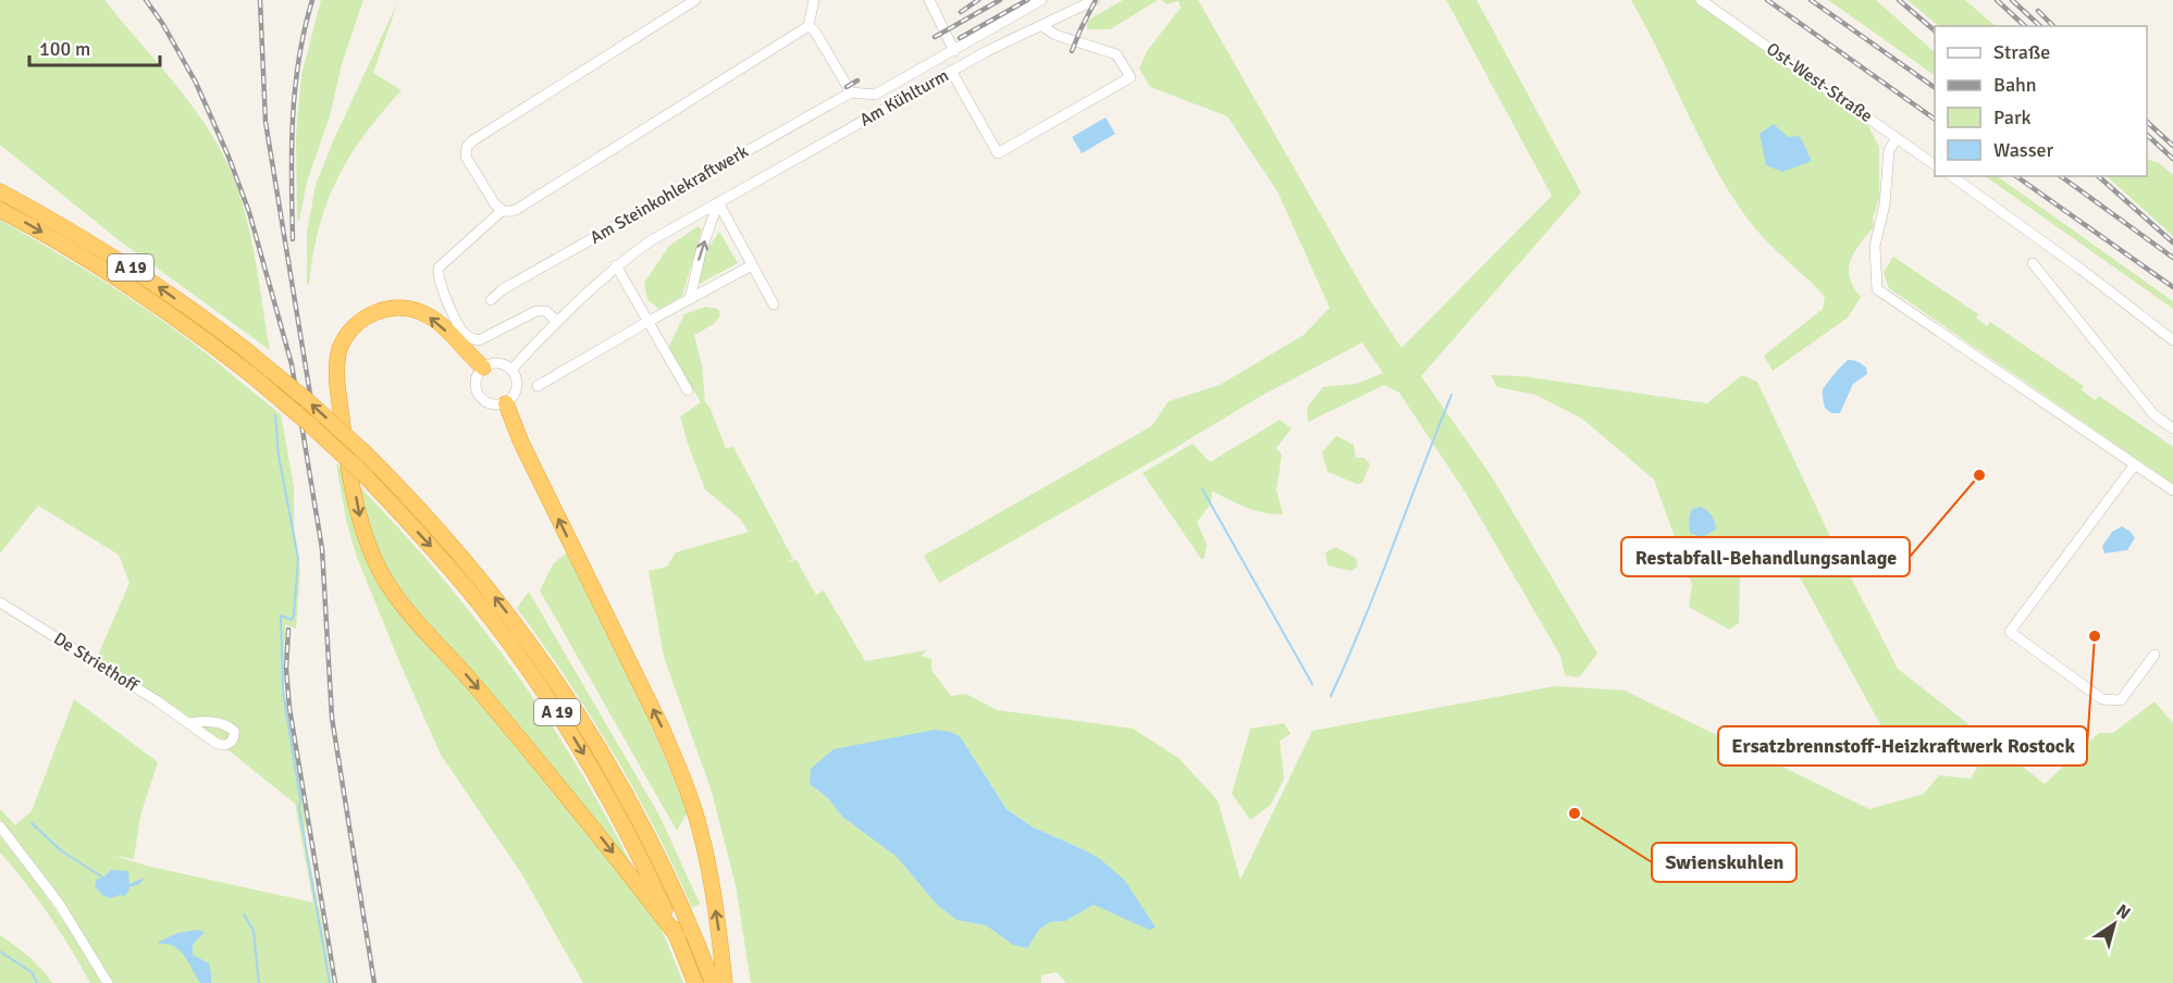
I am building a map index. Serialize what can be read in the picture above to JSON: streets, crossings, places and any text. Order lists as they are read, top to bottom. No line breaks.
{"streets":{"highway":["A 19"],"street":["Ost-West-Straße","Am Kühlturm","Am Steinkohlekraftwerk","De Striethoff"]},"places":["Restabfall-Behandlungsanlage","Ersatzbrennstoff-Heizkraftwerk Rostock","Swienskuhlen"],"legend":["Straße","Bahn","Park","Wasser"],"scale_bar":"100 m","north":"top right"}
